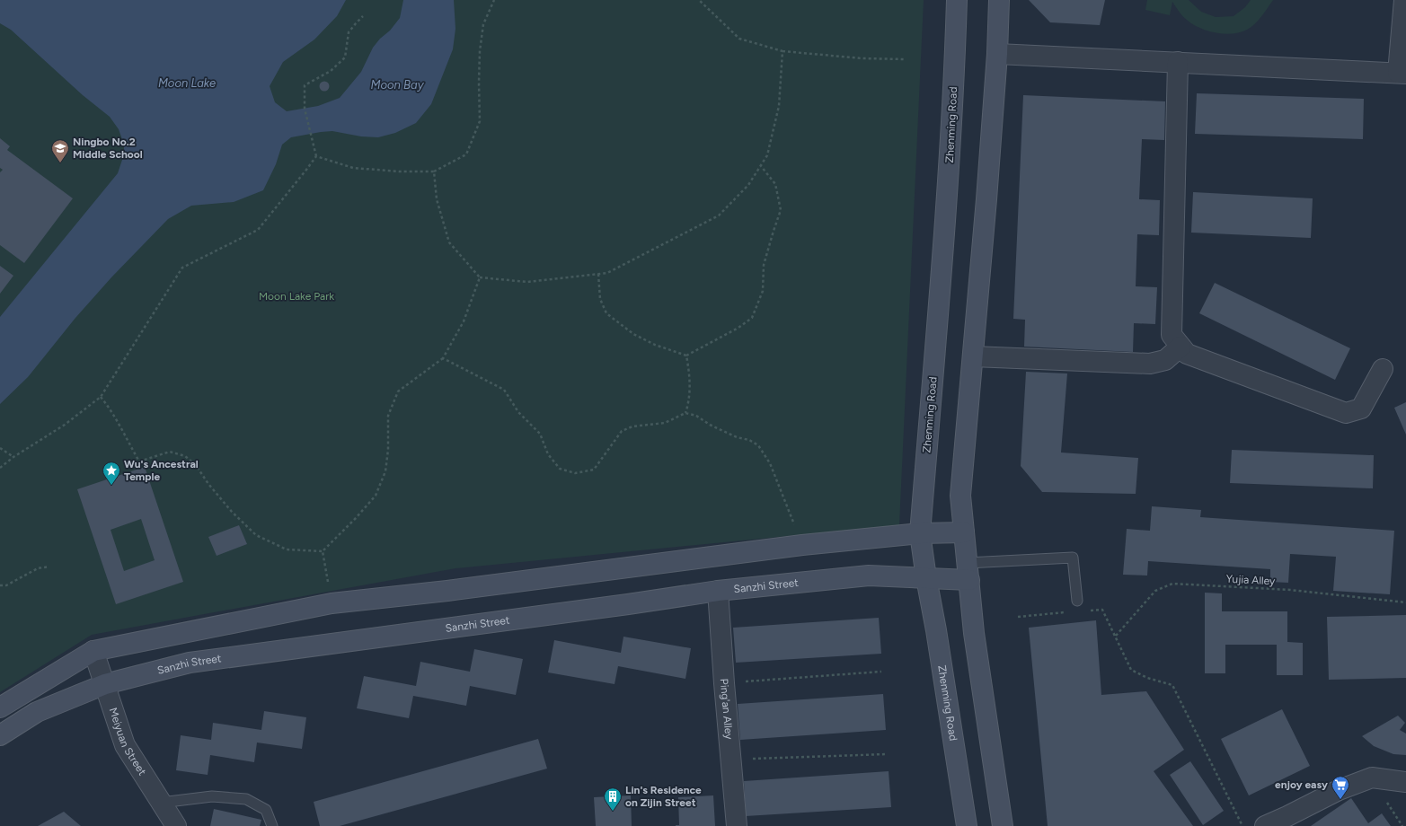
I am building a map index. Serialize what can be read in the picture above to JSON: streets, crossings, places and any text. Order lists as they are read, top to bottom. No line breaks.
{"streets":{"main road":["Zhenming Road","Sanzhi Street"],"street":["Ping'an Alley","Meiyuan Street"],"path":["Yujia Alley"]},"crossings":[["Zhenming Road","Sanzhi Street"],["Sanzhi Street","Ping'an Alley"],["Sanzhi Street","Meiyuan Street"]],"water":["Moon Lake","Moon Bay"],"parks":["Moon Lake Park"],"places":{"school or university":["Ningbo No.2 Middle School"],"place":["Wu's Ancestral Temple"],"supermarket":["enjoy easy"],"building":["Lin's Residence on Zijin Street"]}}
